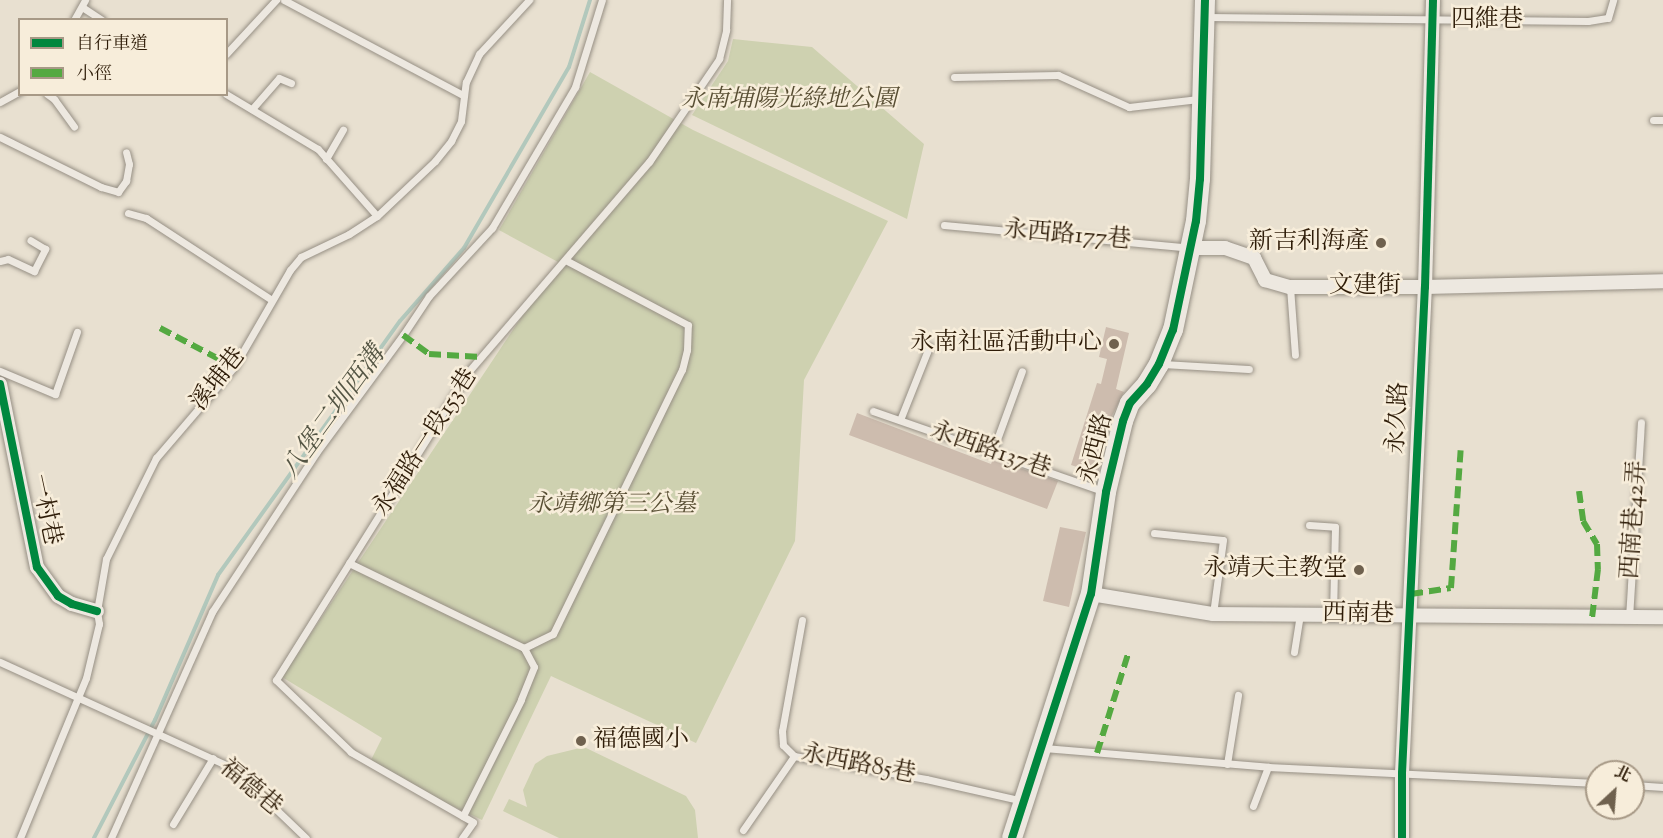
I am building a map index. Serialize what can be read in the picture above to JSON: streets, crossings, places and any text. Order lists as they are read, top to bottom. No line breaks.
{"streets":{"street":["文建街","永久路","永西路","一村巷","西南巷"],"lane":["四維巷","永西路177巷","溪埔巷","永福路一段153巷","永西路137巷","西南巷42弄","永西路85巷","福德巷"]},"crossings":[["四維巷","永久路"],["四維巷","永西路"],["永西路177巷","文建街"],["永西路177巷","永西路"],["文建街","永久路"],["文建街","永西路"],["溪埔巷","一村巷"],["溪埔巷","福德巷"],["永久路","西南巷"],["永西路","永西路137巷"],["永西路","西南巷"],["永西路","永西路85巷"],["西南巷42弄","西南巷"]],"water":["八堡二圳西溝"],"parks":["永南埔陽光綠地公園","永靖鄉第三公墓"],"places":["新吉利海產","永南社區活動中心","永靖天主教堂","福德國小"],"legend":["自行車道","小徑"],"north":"top right"}
